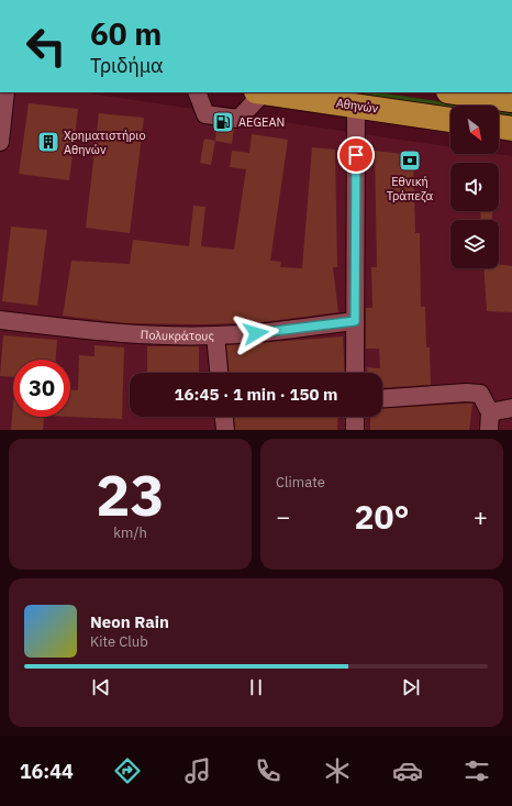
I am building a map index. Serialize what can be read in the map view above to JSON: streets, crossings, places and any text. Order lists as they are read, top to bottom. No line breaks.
{"streets":{"highway":["Αθηνών"],"street":["Πολυκράτους"]},"places":{"fuel station":["AEGEAN"],"building":["Χρηματιστήριο Αθηνών"],"bank":["Εθνική Τράπεζα"]},"north":"bottom right","page":{"turn":["60 m","Τριδήμα"],"limit":"30","trip":"16:45 · 1 min · 150 m","tile":[["23","km/h"],"Climate"],"heat":["−","20°","+"],"song":["Neon Rain","Kite Club"],"tabs":"16:44"}}
